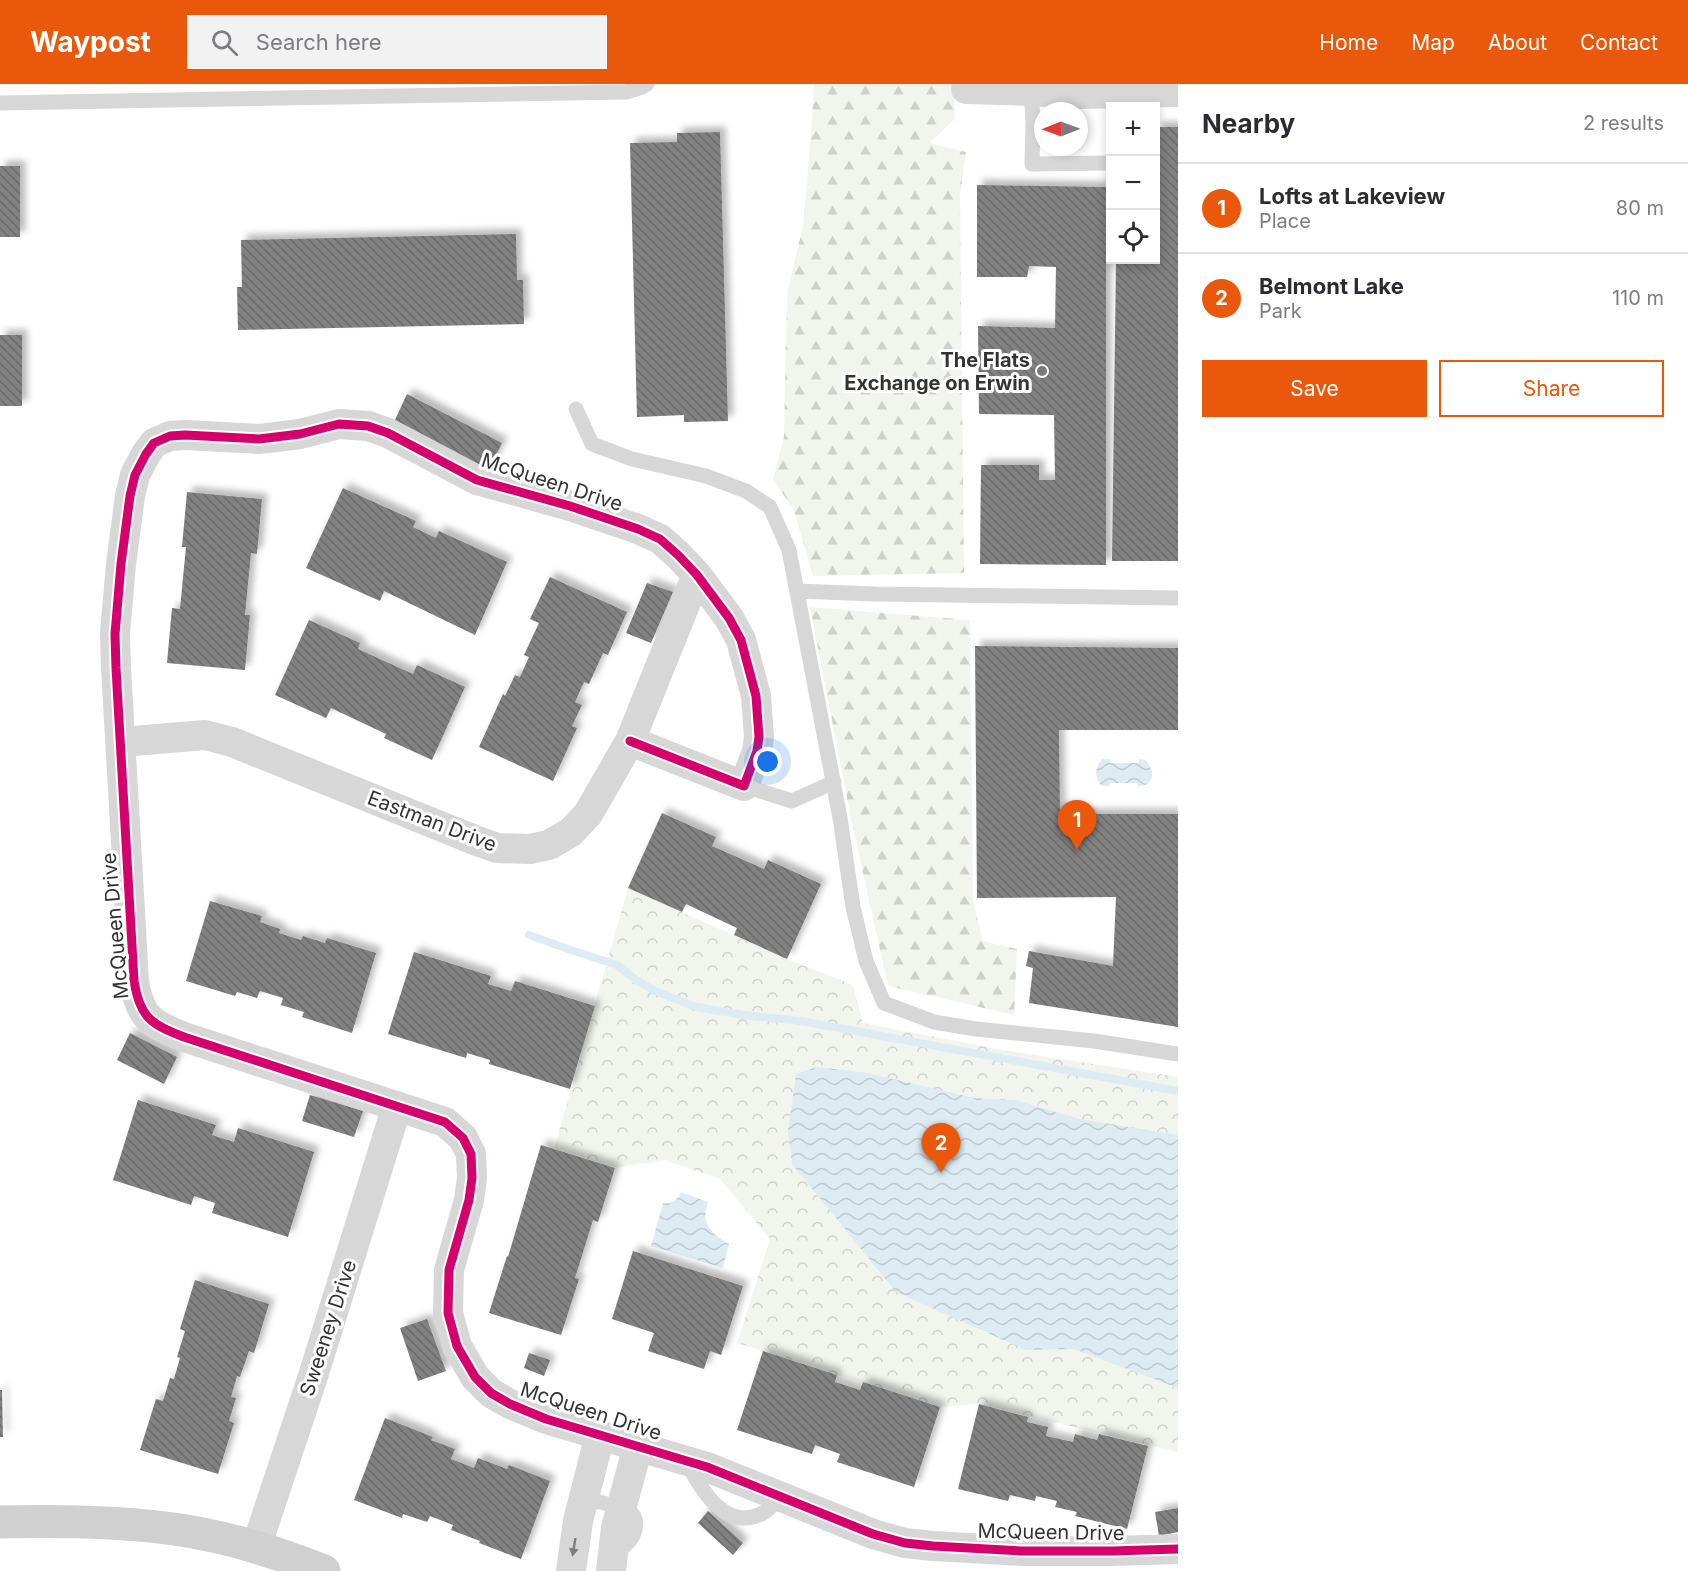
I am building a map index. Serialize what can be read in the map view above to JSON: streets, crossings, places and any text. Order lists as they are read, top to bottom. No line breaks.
{"streets":{"street":["McQueen Drive","Eastman Drive","Sweeney Drive"]},"crossings":[["McQueen Drive","Eastman Drive"],["McQueen Drive","Sweeney Drive"]],"places":["The Flats Exchange on Erwin"],"north":"left","page":{"header":"Waypost","search":"Search here","nav":["Home","Map","About","Contact"],"heading":["Nearby","2 results"],"map_buttons":["+","−"],"list":[{"mark":"1","name":"Lofts at Lakeview","note":"Place","value":"80 m"},{"mark":"2","name":"Belmont Lake","note":"Park","value":"110 m"}],"buttons":["Save","Share"],"pins":["1","2"]}}
